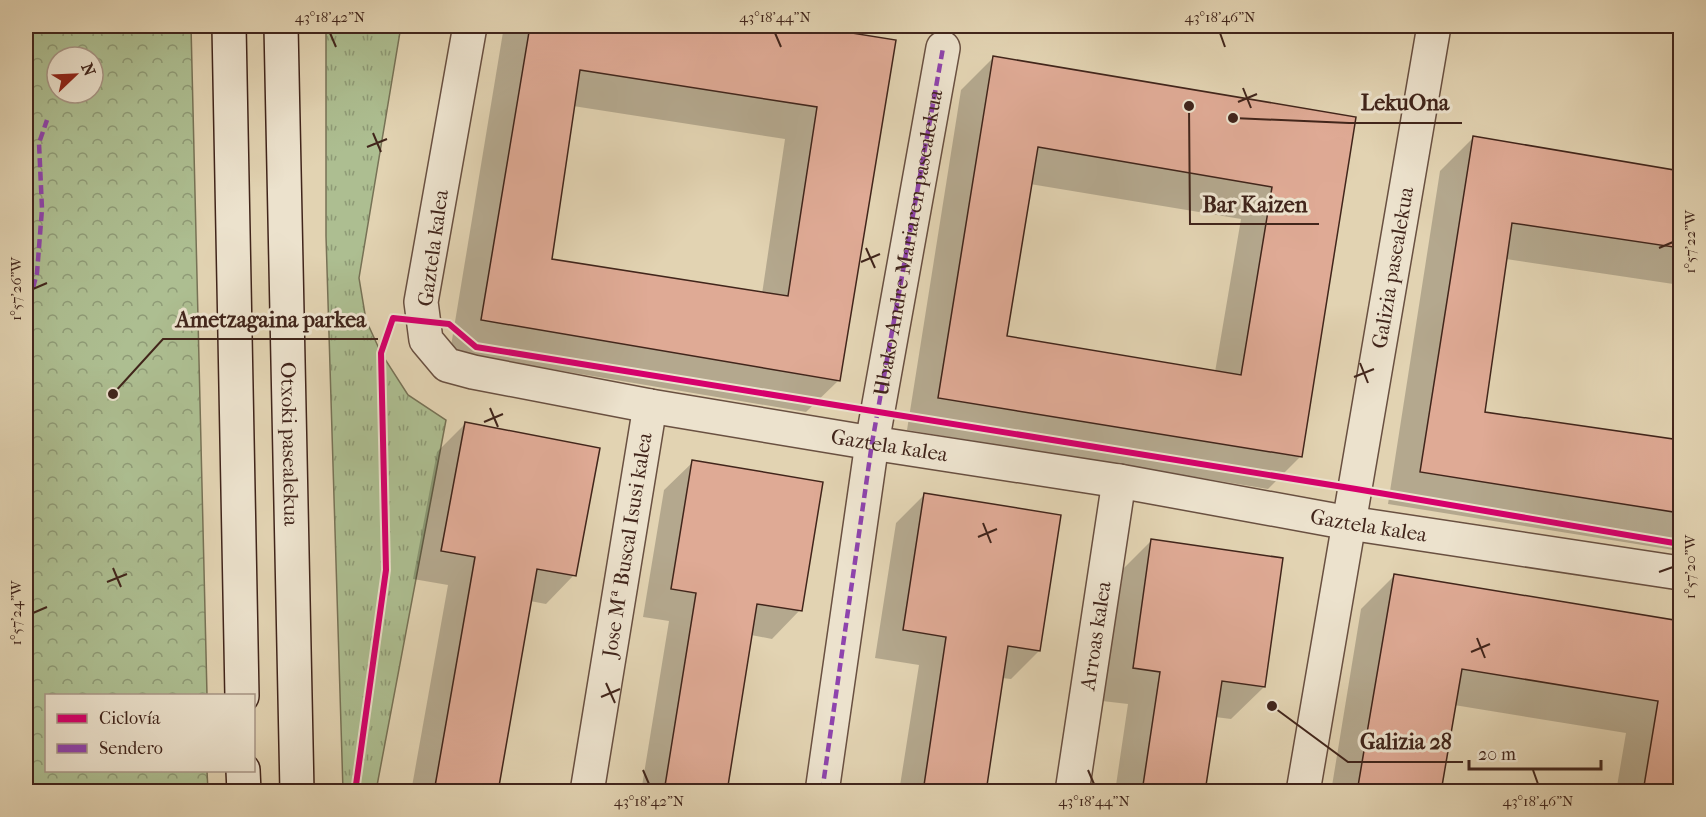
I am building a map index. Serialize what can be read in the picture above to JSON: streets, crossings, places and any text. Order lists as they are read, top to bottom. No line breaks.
{"streets":{"street":["Ubako Andre Mariaren pasealekua","Gaztela kalea","Galizia pasealekua","Otxoki pasealekua","Jose Mª Buscal Isusi kalea","Arroas kalea"]},"crossings":[["Ubako Andre Mariaren pasealekua","Gaztela kalea"],["Gaztela kalea","Galizia pasealekua"],["Gaztela kalea","Jose Mª Buscal Isusi kalea"],["Gaztela kalea","Arroas kalea"]],"places":["Bar Kaizen","LekuOna","Ametzagaina parkea","Galizia 28"],"legend":["Ciclovía","Sendero"],"scale_bar":"20 m","north":"top right","coordinates":["43°18'42\"N","43°18'44\"N","43°18'46\"N","1°57'22\"W","1°57'26\"W","1°57'20\"W","1°57'24\"W"]}
